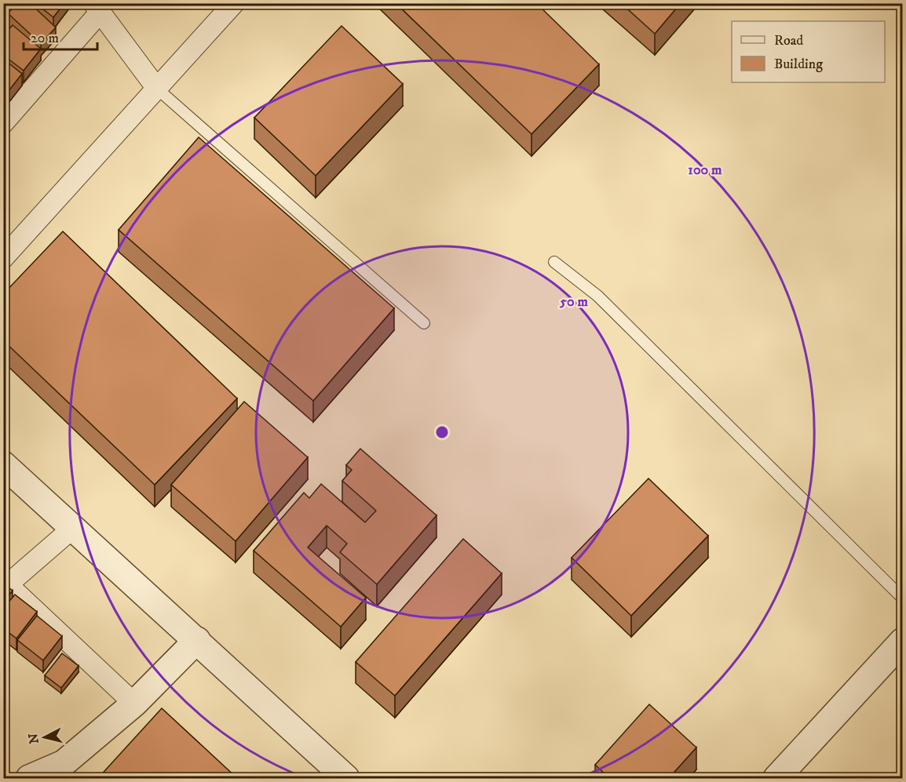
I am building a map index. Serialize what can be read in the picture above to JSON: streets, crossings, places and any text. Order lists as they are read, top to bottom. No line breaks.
{"legend":["Road","Building"],"scale_bar":"20 m","north":"left","rings":["100 m","50 m"]}
